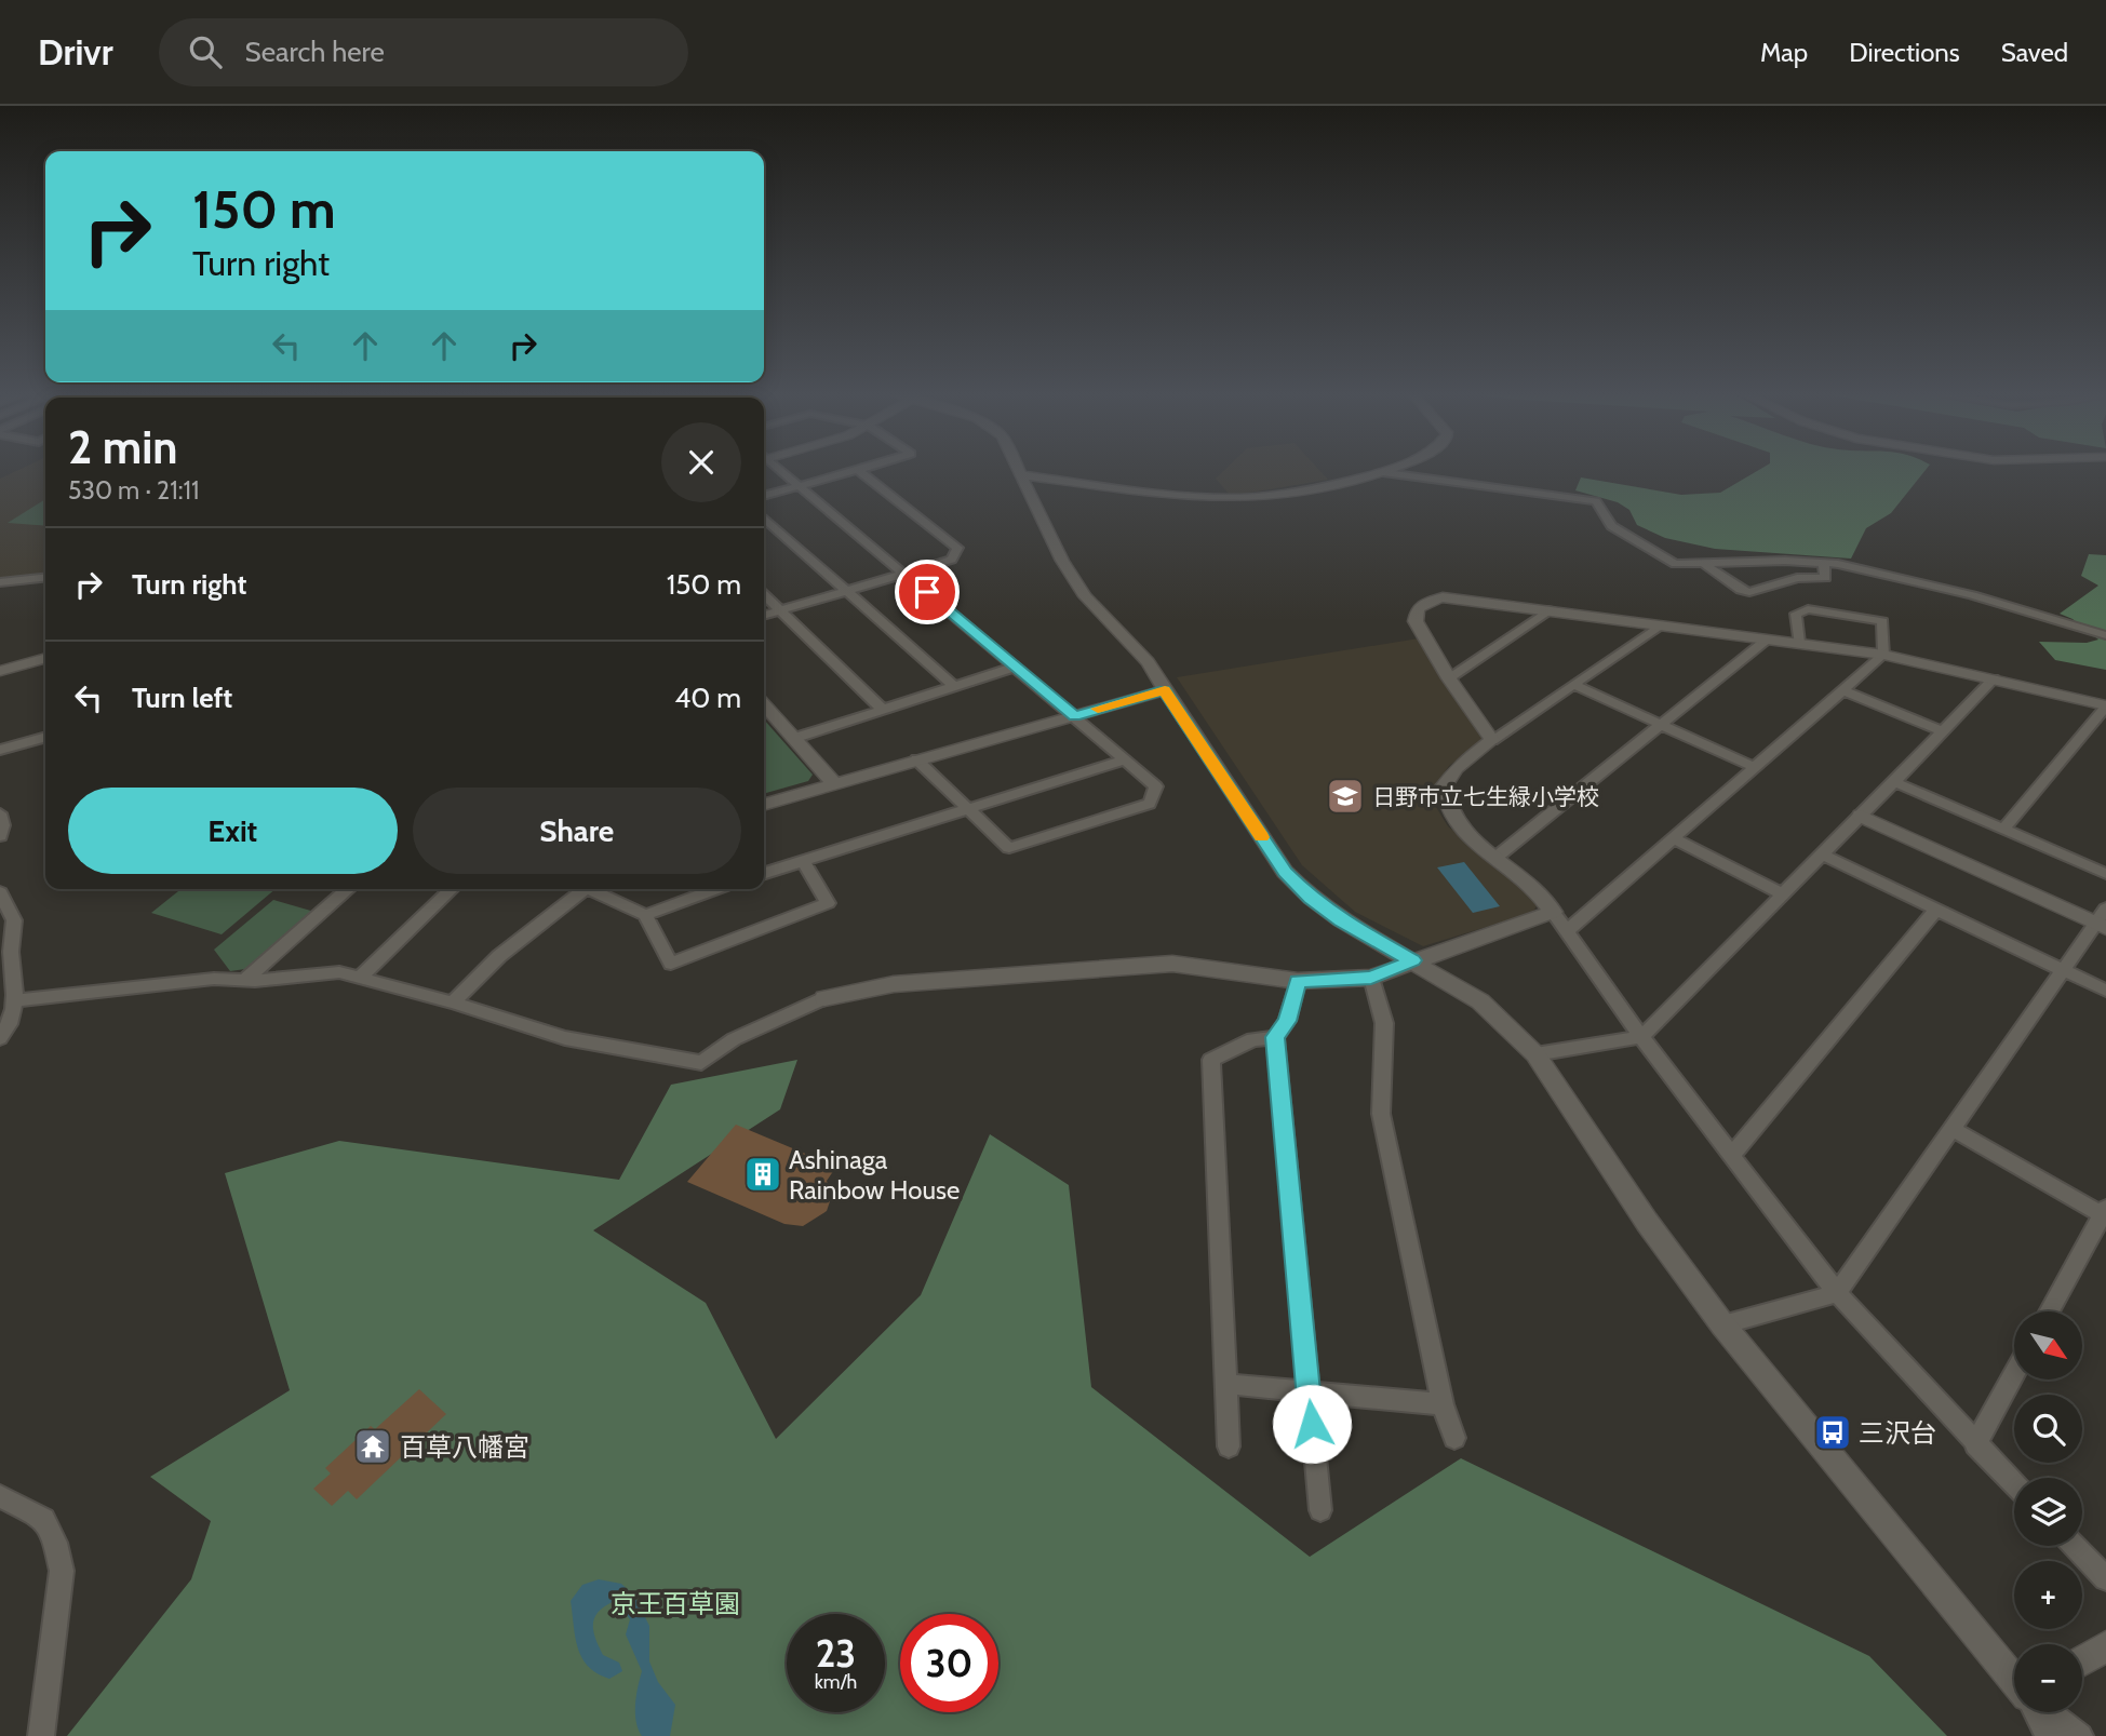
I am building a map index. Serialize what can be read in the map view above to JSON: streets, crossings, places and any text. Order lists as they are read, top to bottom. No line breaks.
{"parks":["京王百草園"],"places":{"school or university":["日野市立七生緑小学校"],"building":["Ashinaga Rainbow House"],"bus stop":["三沢台"],"temple":["百草八幡宮"]},"north":"bottom right","page":{"header":"Drivr","search":"Search here","nav":["Map","Directions","Saved"],"turn":["150 m","Turn right"],"heading":["2 min","530 m · 21:11"],"list":[{"name":"Turn right","value":"150 m"},{"name":"Turn left","value":"40 m"}],"buttons":["Exit","Share"],"map_buttons":["+","−"],"speed":"23 km/h","limit":"30"}}
